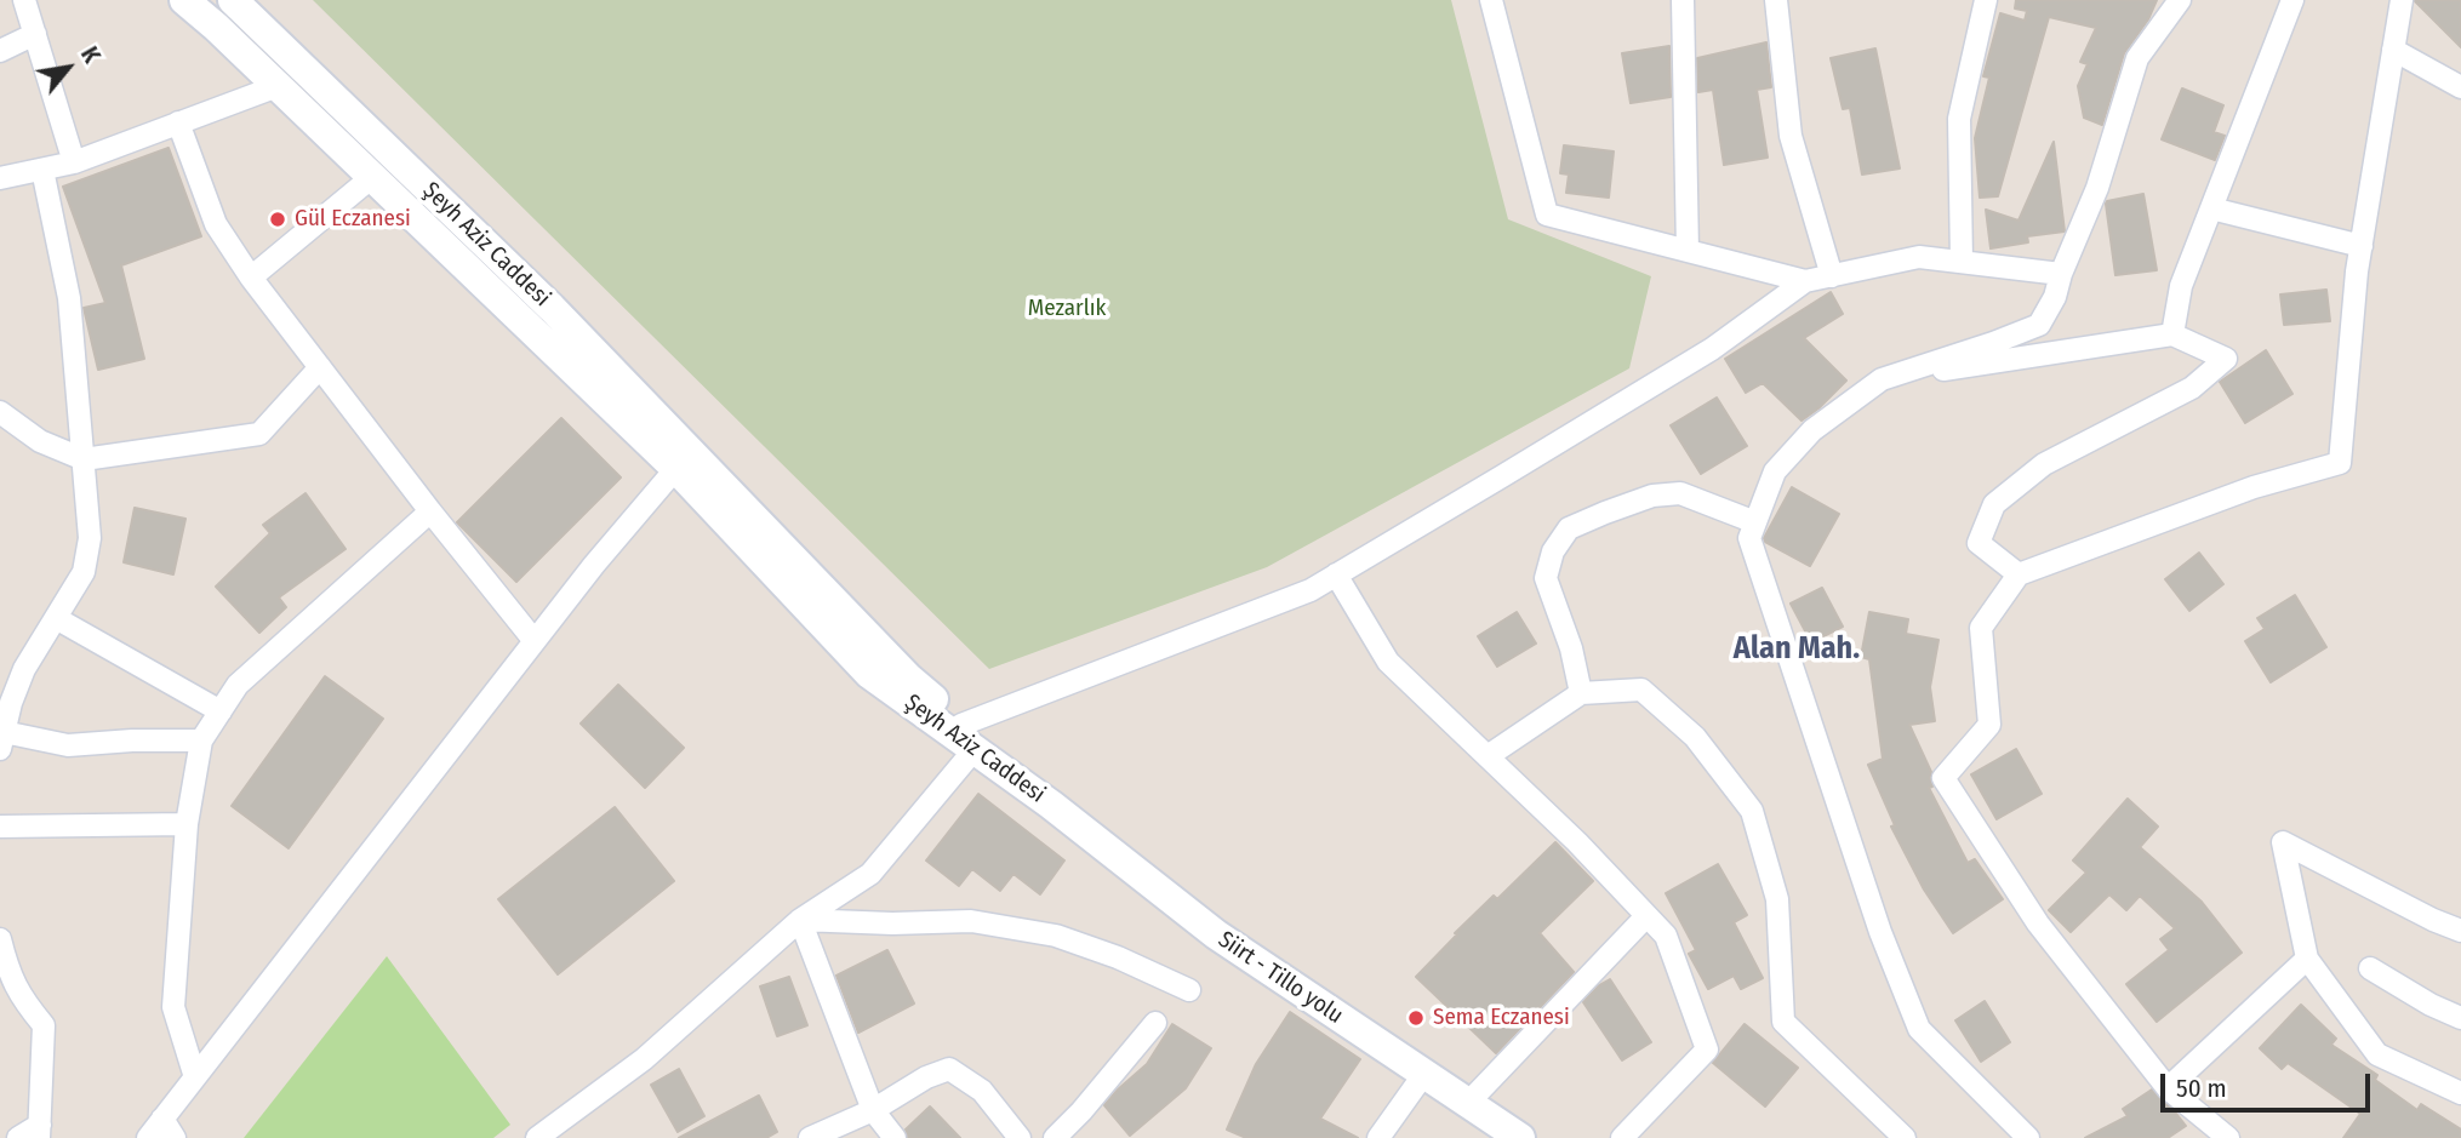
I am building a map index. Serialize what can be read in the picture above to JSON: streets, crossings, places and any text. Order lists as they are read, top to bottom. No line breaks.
{"streets":{"main road":["Şeyh Aziz Caddesi","Siirt - Tillo yolu"]},"crossings":[["Şeyh Aziz Caddesi","Siirt - Tillo yolu"]],"districts":["Alan Mah."],"parks":["Mezarlık"],"places":["Gül Eczanesi","Sema Eczanesi"],"scale_bar":"50 m","north":"top right"}
